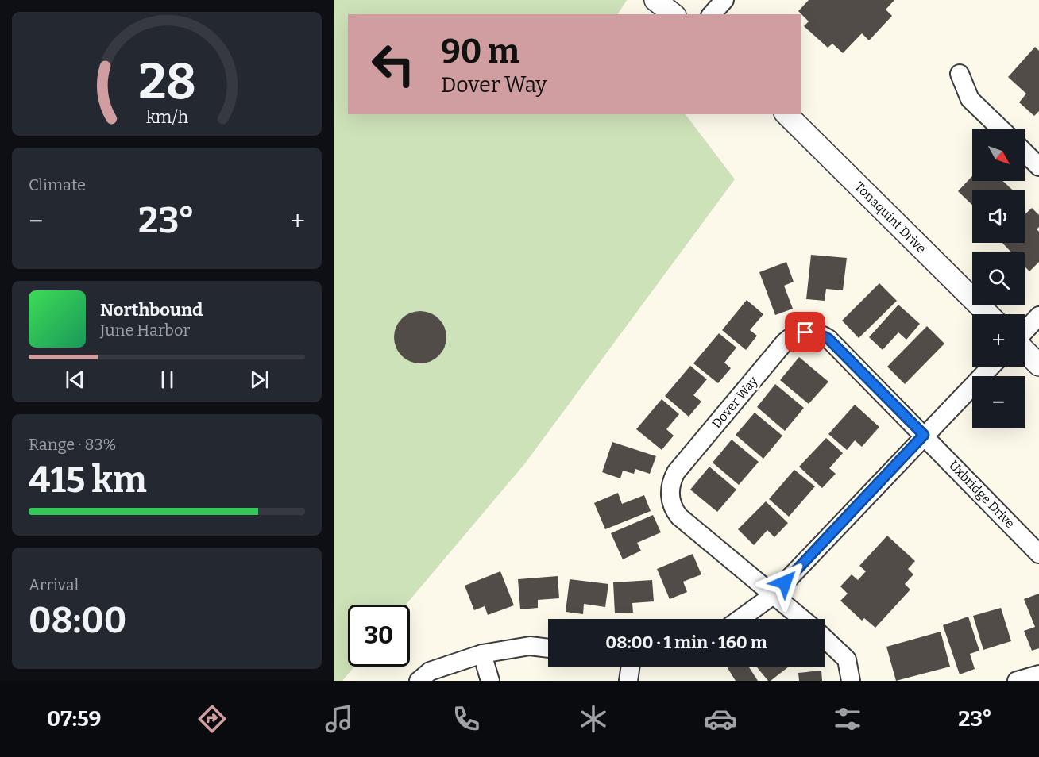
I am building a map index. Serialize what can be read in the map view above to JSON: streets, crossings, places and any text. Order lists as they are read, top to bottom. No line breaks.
{"streets":{"street":["Tonaquint Drive","Dover Way","Uxbridge Drive"]},"crossings":[["Dover Way","Uxbridge Drive"]],"north":"bottom right","page":{"turn":["90 m","Dover Way"],"map_buttons":["+","−"],"tile":["Climate",["Range · 83%","415 km"],["Arrival","08:00"]],"heat":["−","23°","+"],"song":["Northbound","June Harbor"],"limit":"30","trip":"08:00 · 1 min · 160 m","tabs":["07:59","23°"],"gauge":["28","km/h"]}}
